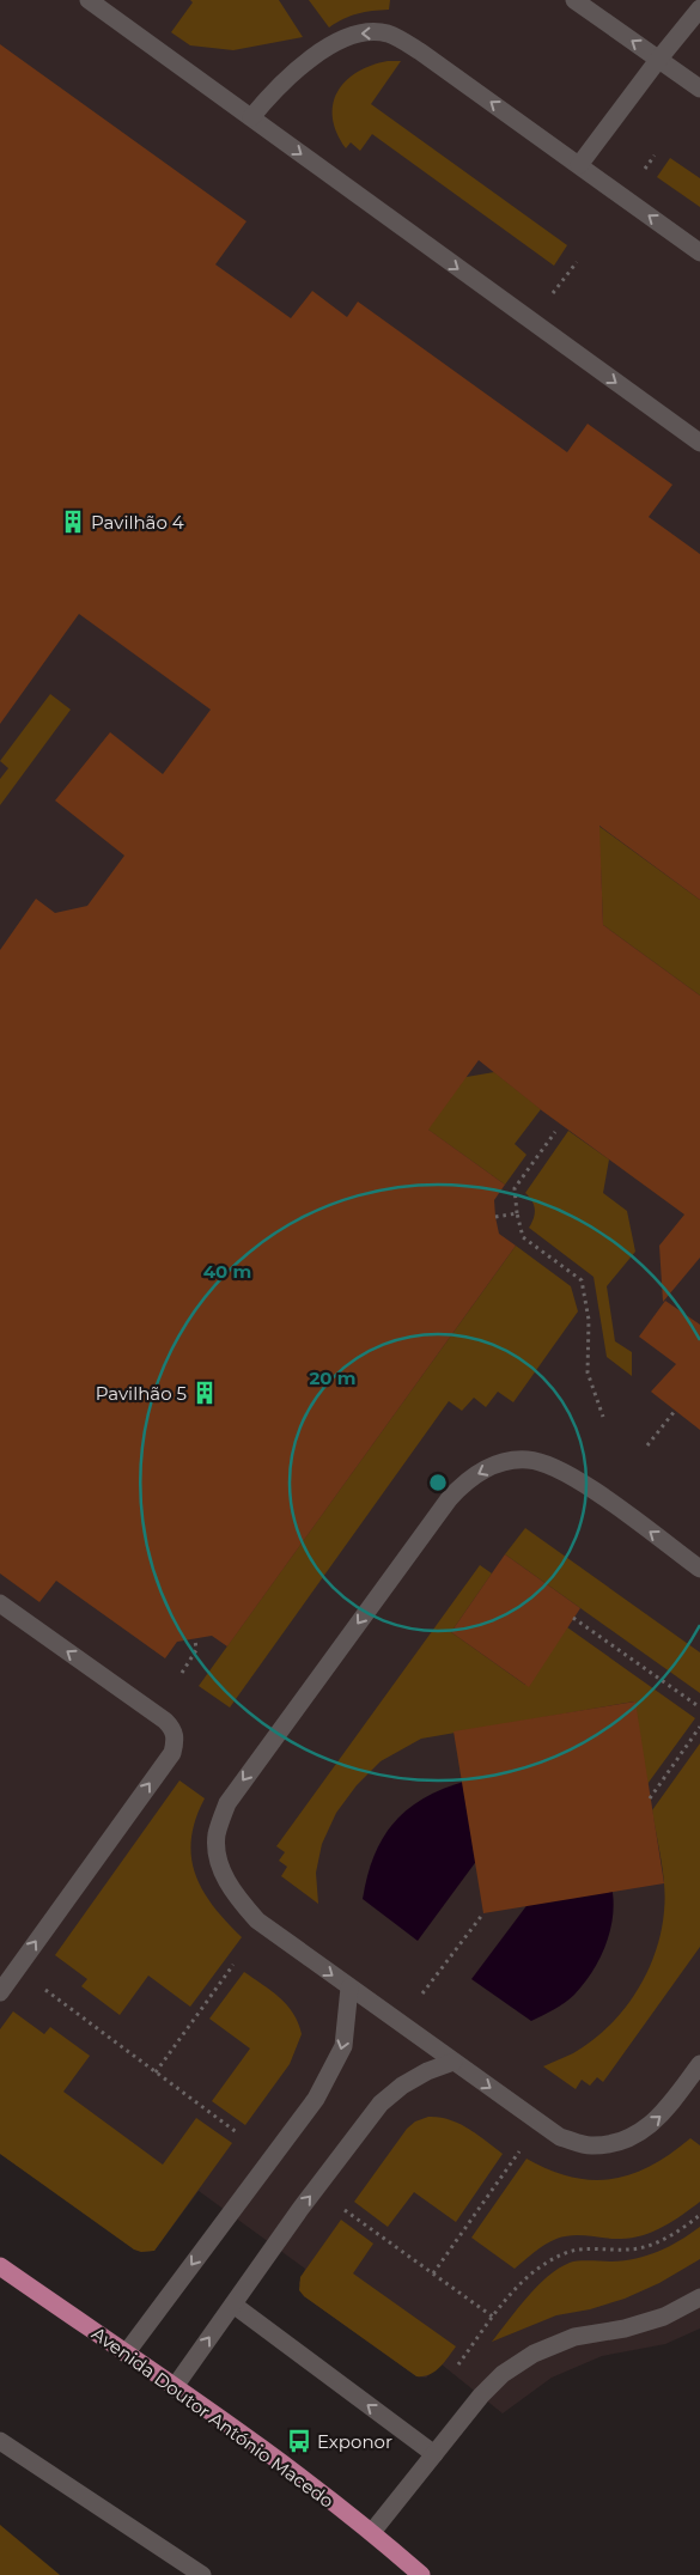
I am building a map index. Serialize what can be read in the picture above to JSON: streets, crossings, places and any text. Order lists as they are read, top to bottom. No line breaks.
{"streets":{"main road":["Avenida Doutor António Macedo"]},"places":{"building":["Pavilhão 4","Pavilhão 5"],"bus stop":["Exponor"]},"rings":["40 m","20 m"]}
